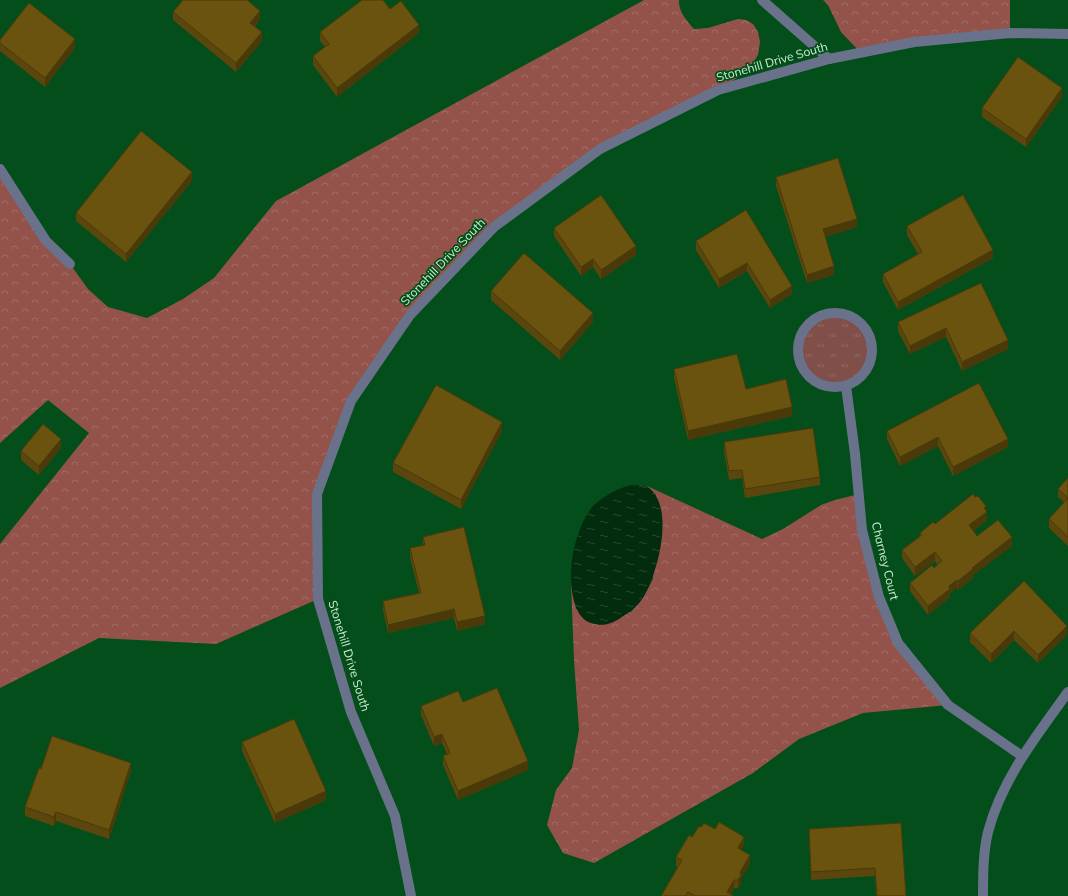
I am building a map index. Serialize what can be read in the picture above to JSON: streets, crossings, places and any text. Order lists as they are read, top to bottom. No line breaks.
{"streets":{"street":["Stonehill Drive South","Charney Court"]}}
